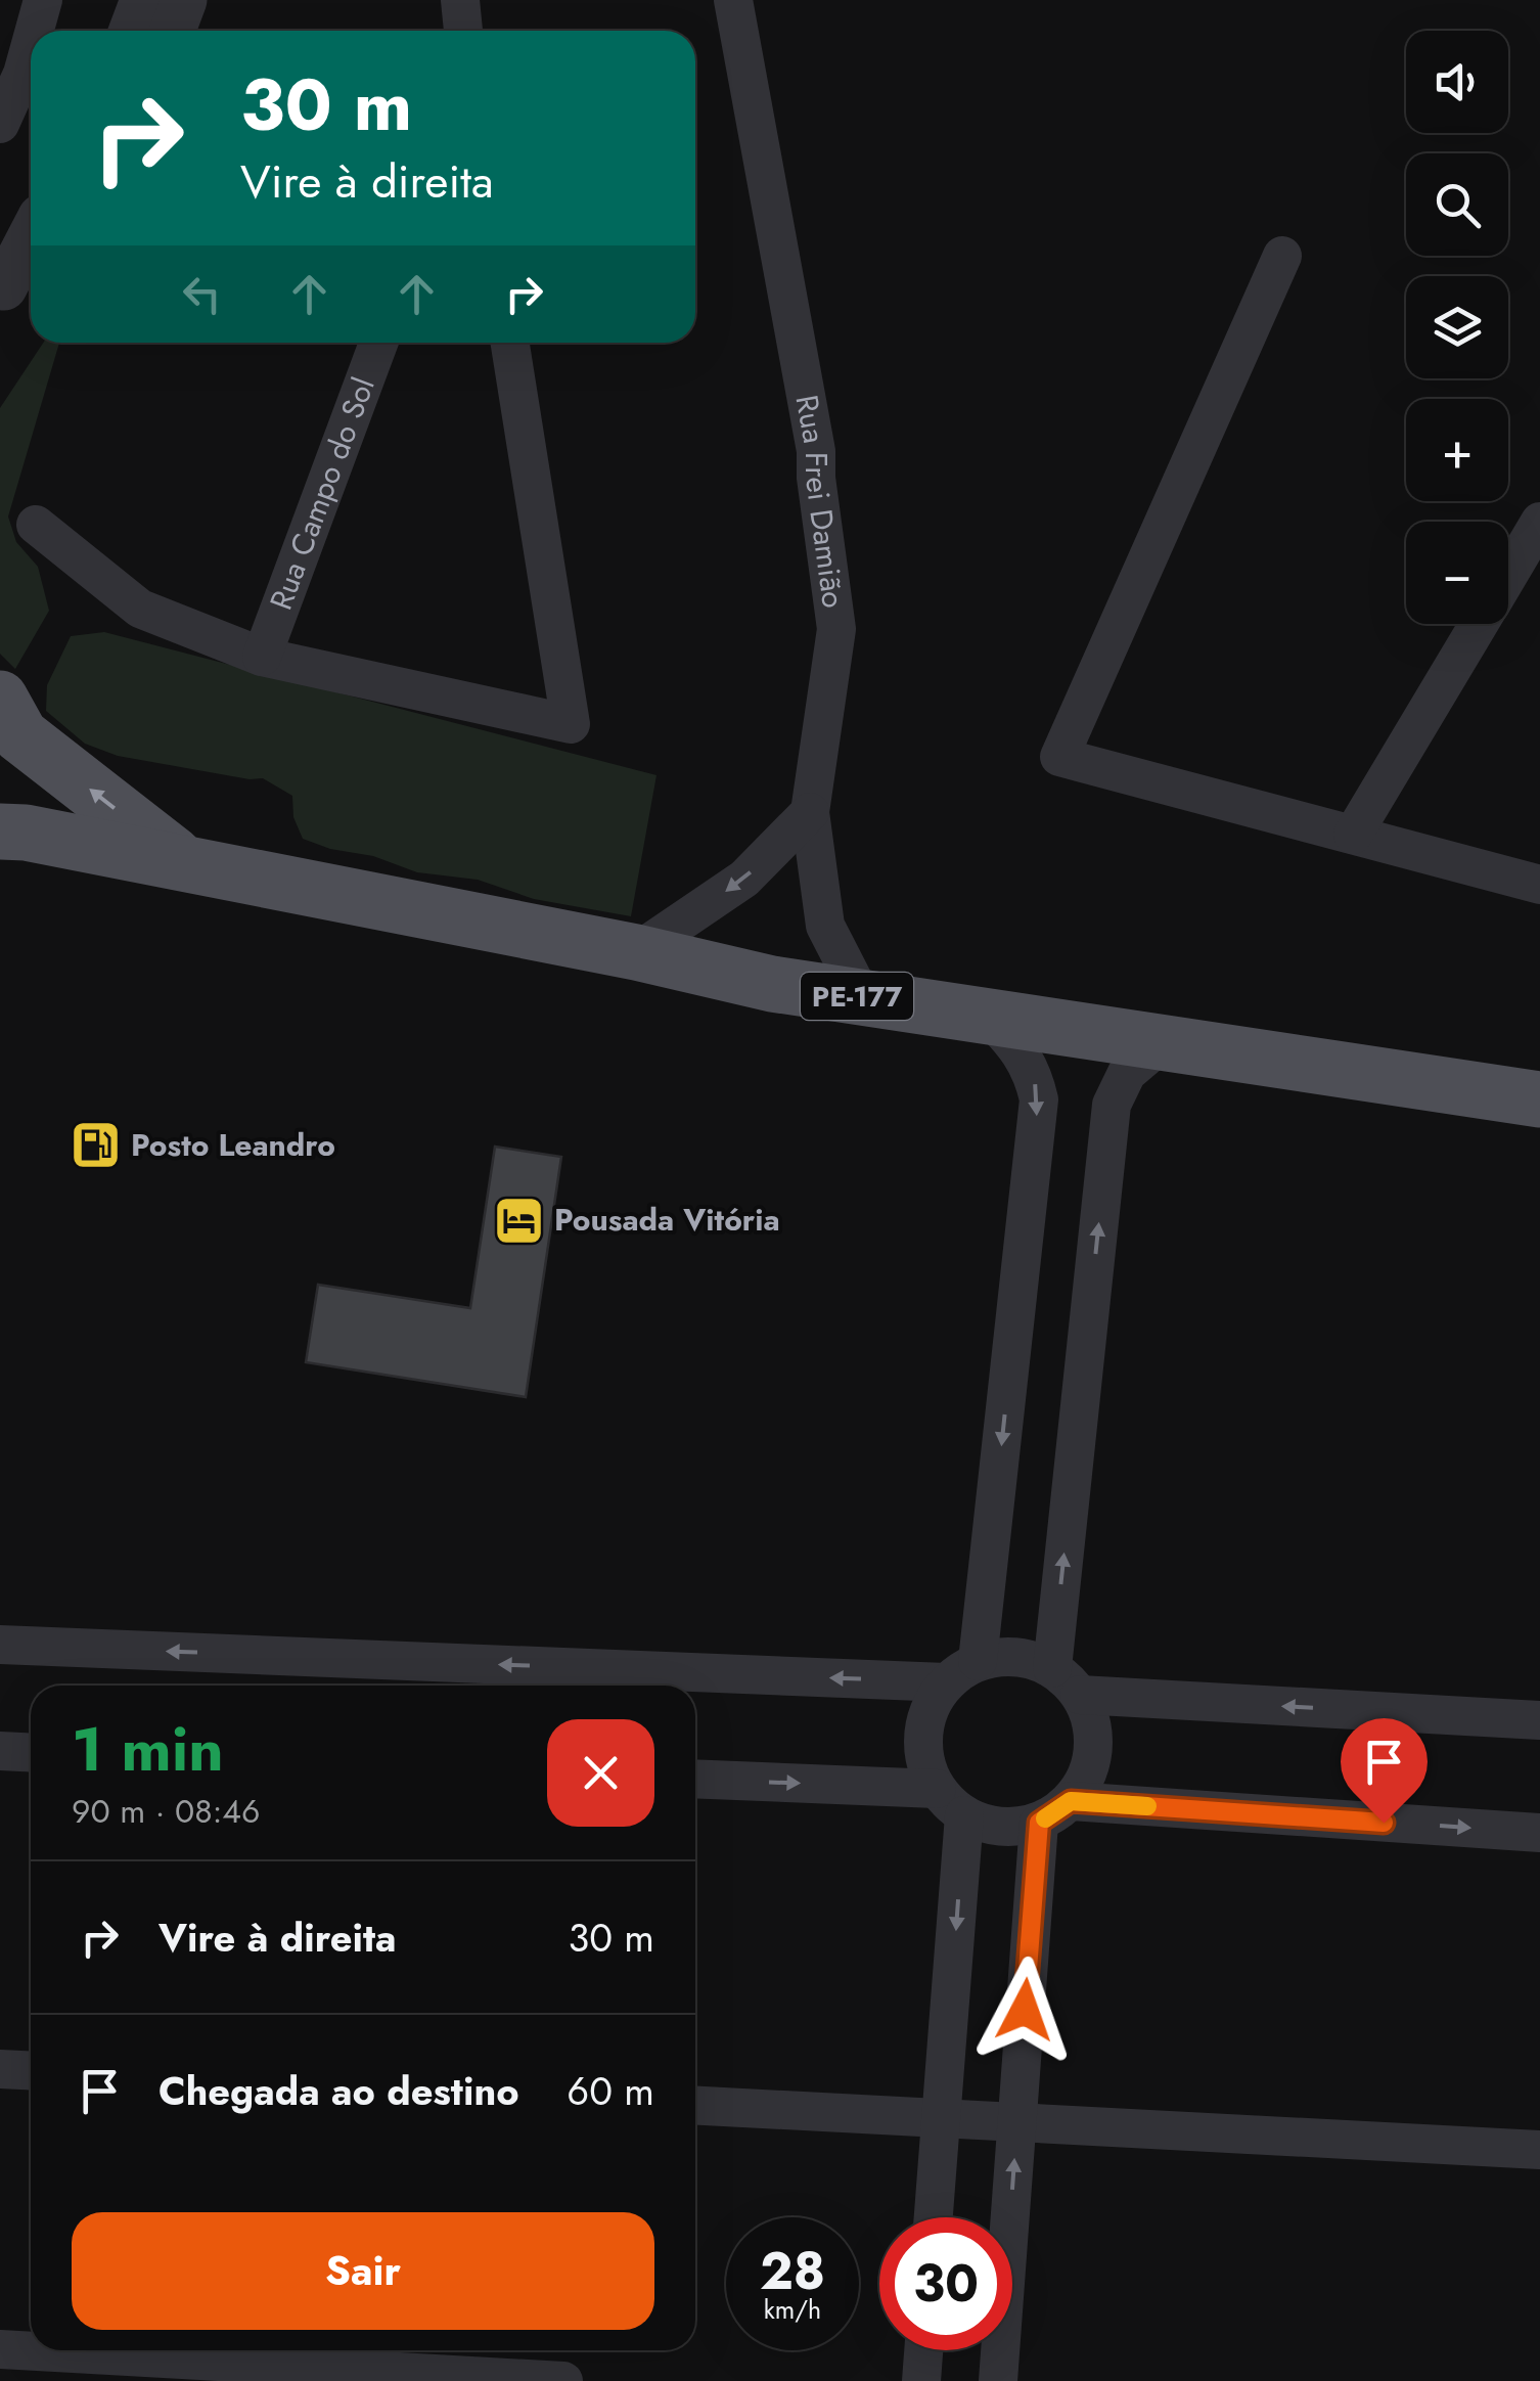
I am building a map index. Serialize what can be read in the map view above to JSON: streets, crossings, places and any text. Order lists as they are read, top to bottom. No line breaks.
{"streets":{"main road":["PE-177"],"street":["Rua Campo do Sol","Rua Frei Damião"]},"crossings":[["Rua Frei Damião","PE-177"]],"places":{"fuel station":["Posto Leandro"],"hotel":["Pousada Vitória"]},"page":{"map_buttons":["+","−"],"turn":["30 m","Vire à direita"],"heading":["1 min","90 m · 08:46"],"list":[{"name":"Vire à direita","value":"30 m"},{"name":"Chegada ao destino","value":"60 m"}],"buttons":"Sair","speed":"28 km/h","limit":"30"}}
